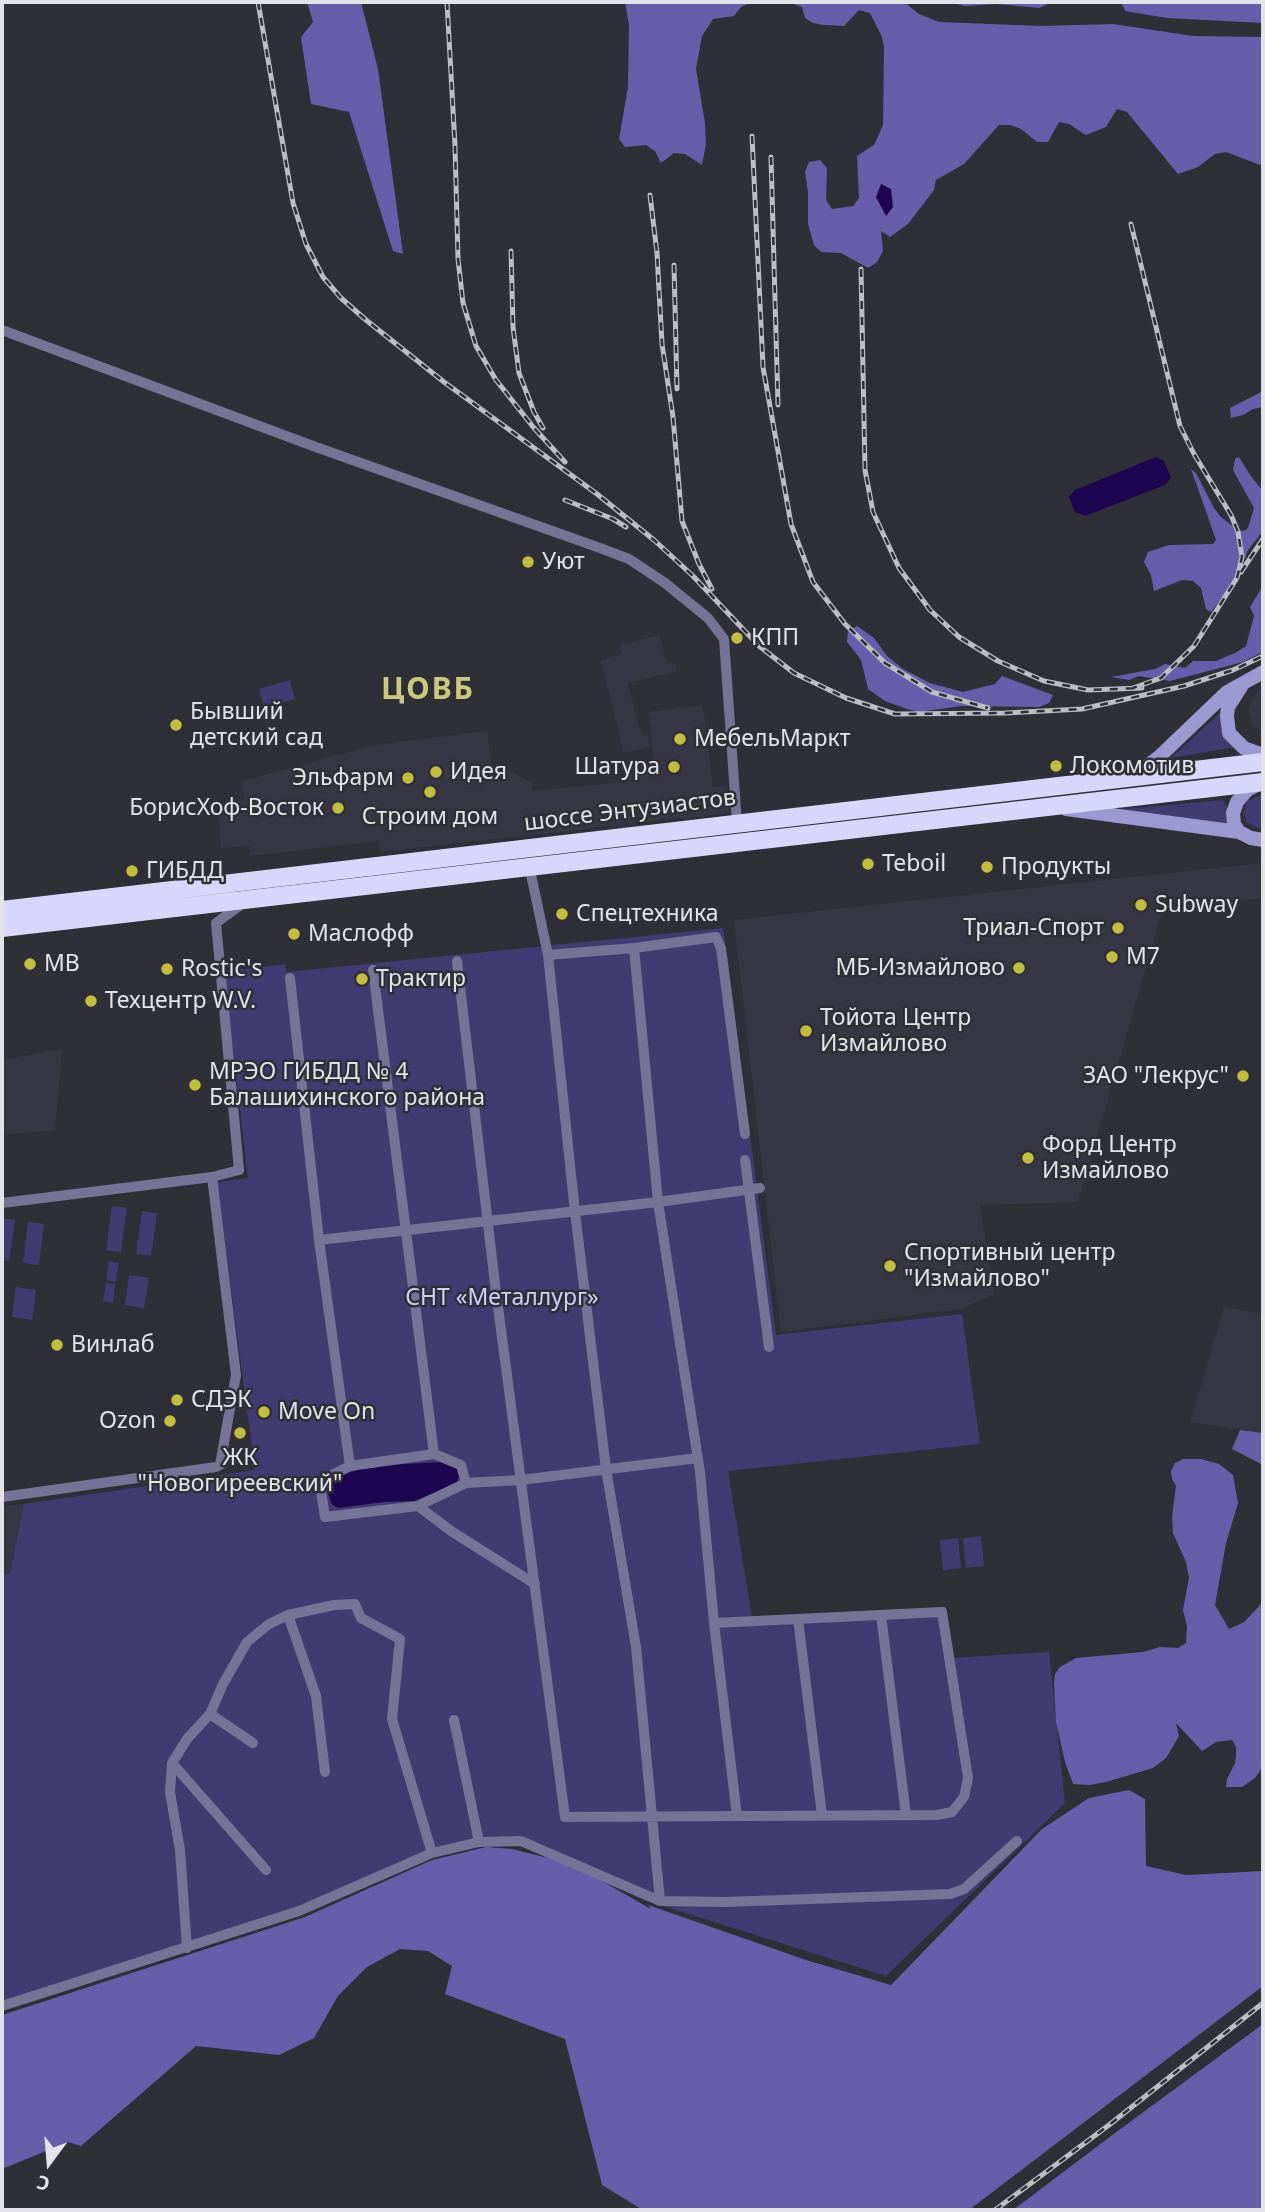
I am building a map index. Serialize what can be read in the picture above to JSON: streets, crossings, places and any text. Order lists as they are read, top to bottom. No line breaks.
{"streets":{"highway":["шоссе Энтузиастов"]},"districts":["ЦОВБ"],"parks":["СНТ «Металлург»"],"places":["Уют","КПП","Бывший детский сад","МебельМаркт","Локомотив","Шатура","Идея","Эльфарм","Строим дом","БорисХоф-Восток","Teboil","Продукты","ГИБДД","Subway","Спецтехника","Триал-Спорт","Маслофф","М7","MB","МБ-Измайлово","Rostiс's","Трактир","Техцентр W.V.","Тойота Центр Измайлово","ЗАО \"Лекрус\"","МРЭО ГИБДД № 4 Балашихинского района","Форд Центр Измайлово","Спортивный центр \"Измайлово\"","Винлаб","СДЭК","Move On","Ozon","ЖК \"Новогиреевский\""],"north":"bottom"}
